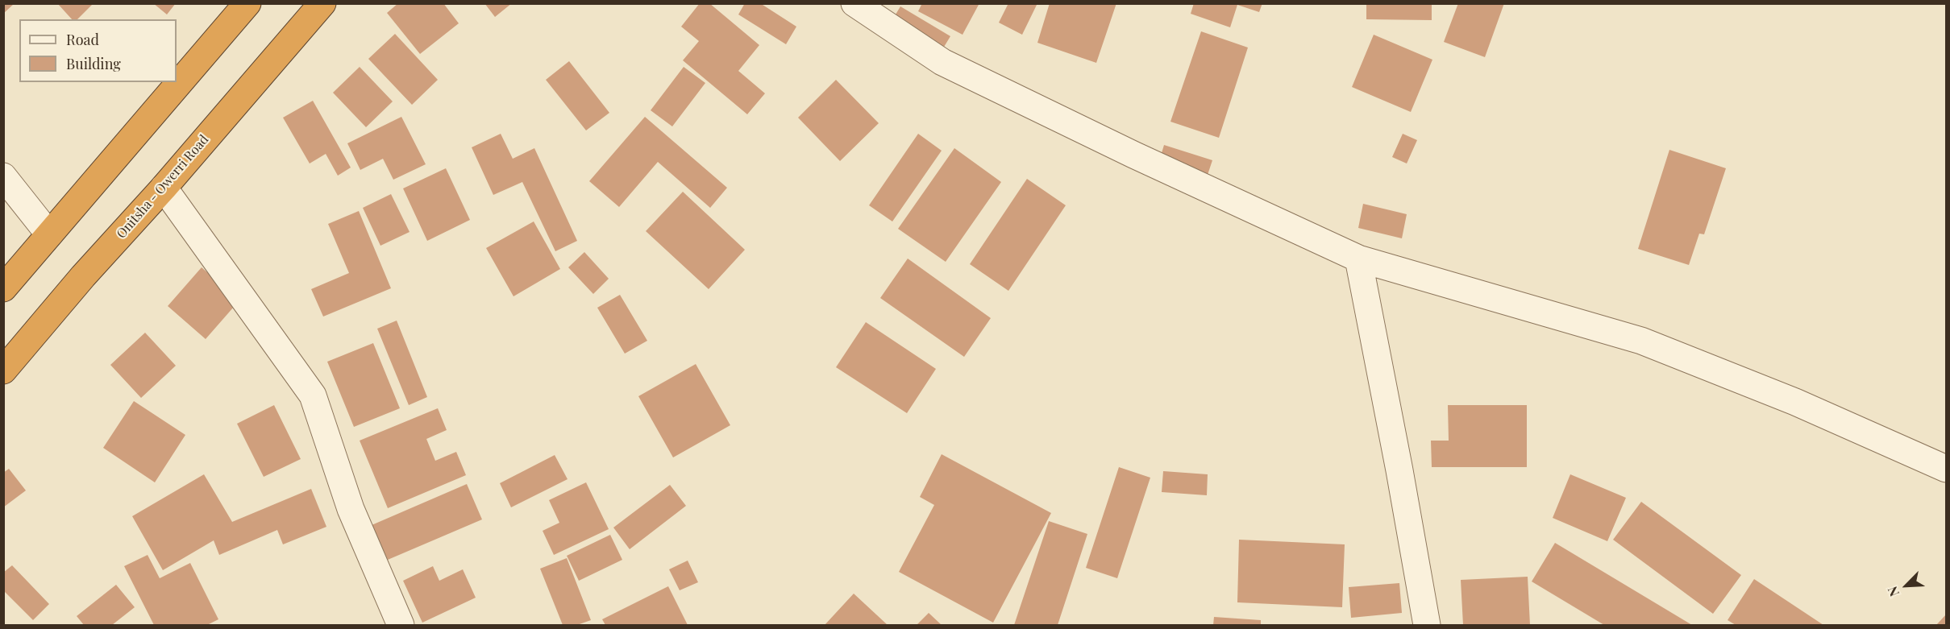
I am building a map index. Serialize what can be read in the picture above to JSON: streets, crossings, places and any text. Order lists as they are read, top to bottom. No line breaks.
{"streets":{"highway":["Onitsha - Owerri Road"]},"legend":["Road","Building"],"north":"bottom left"}
